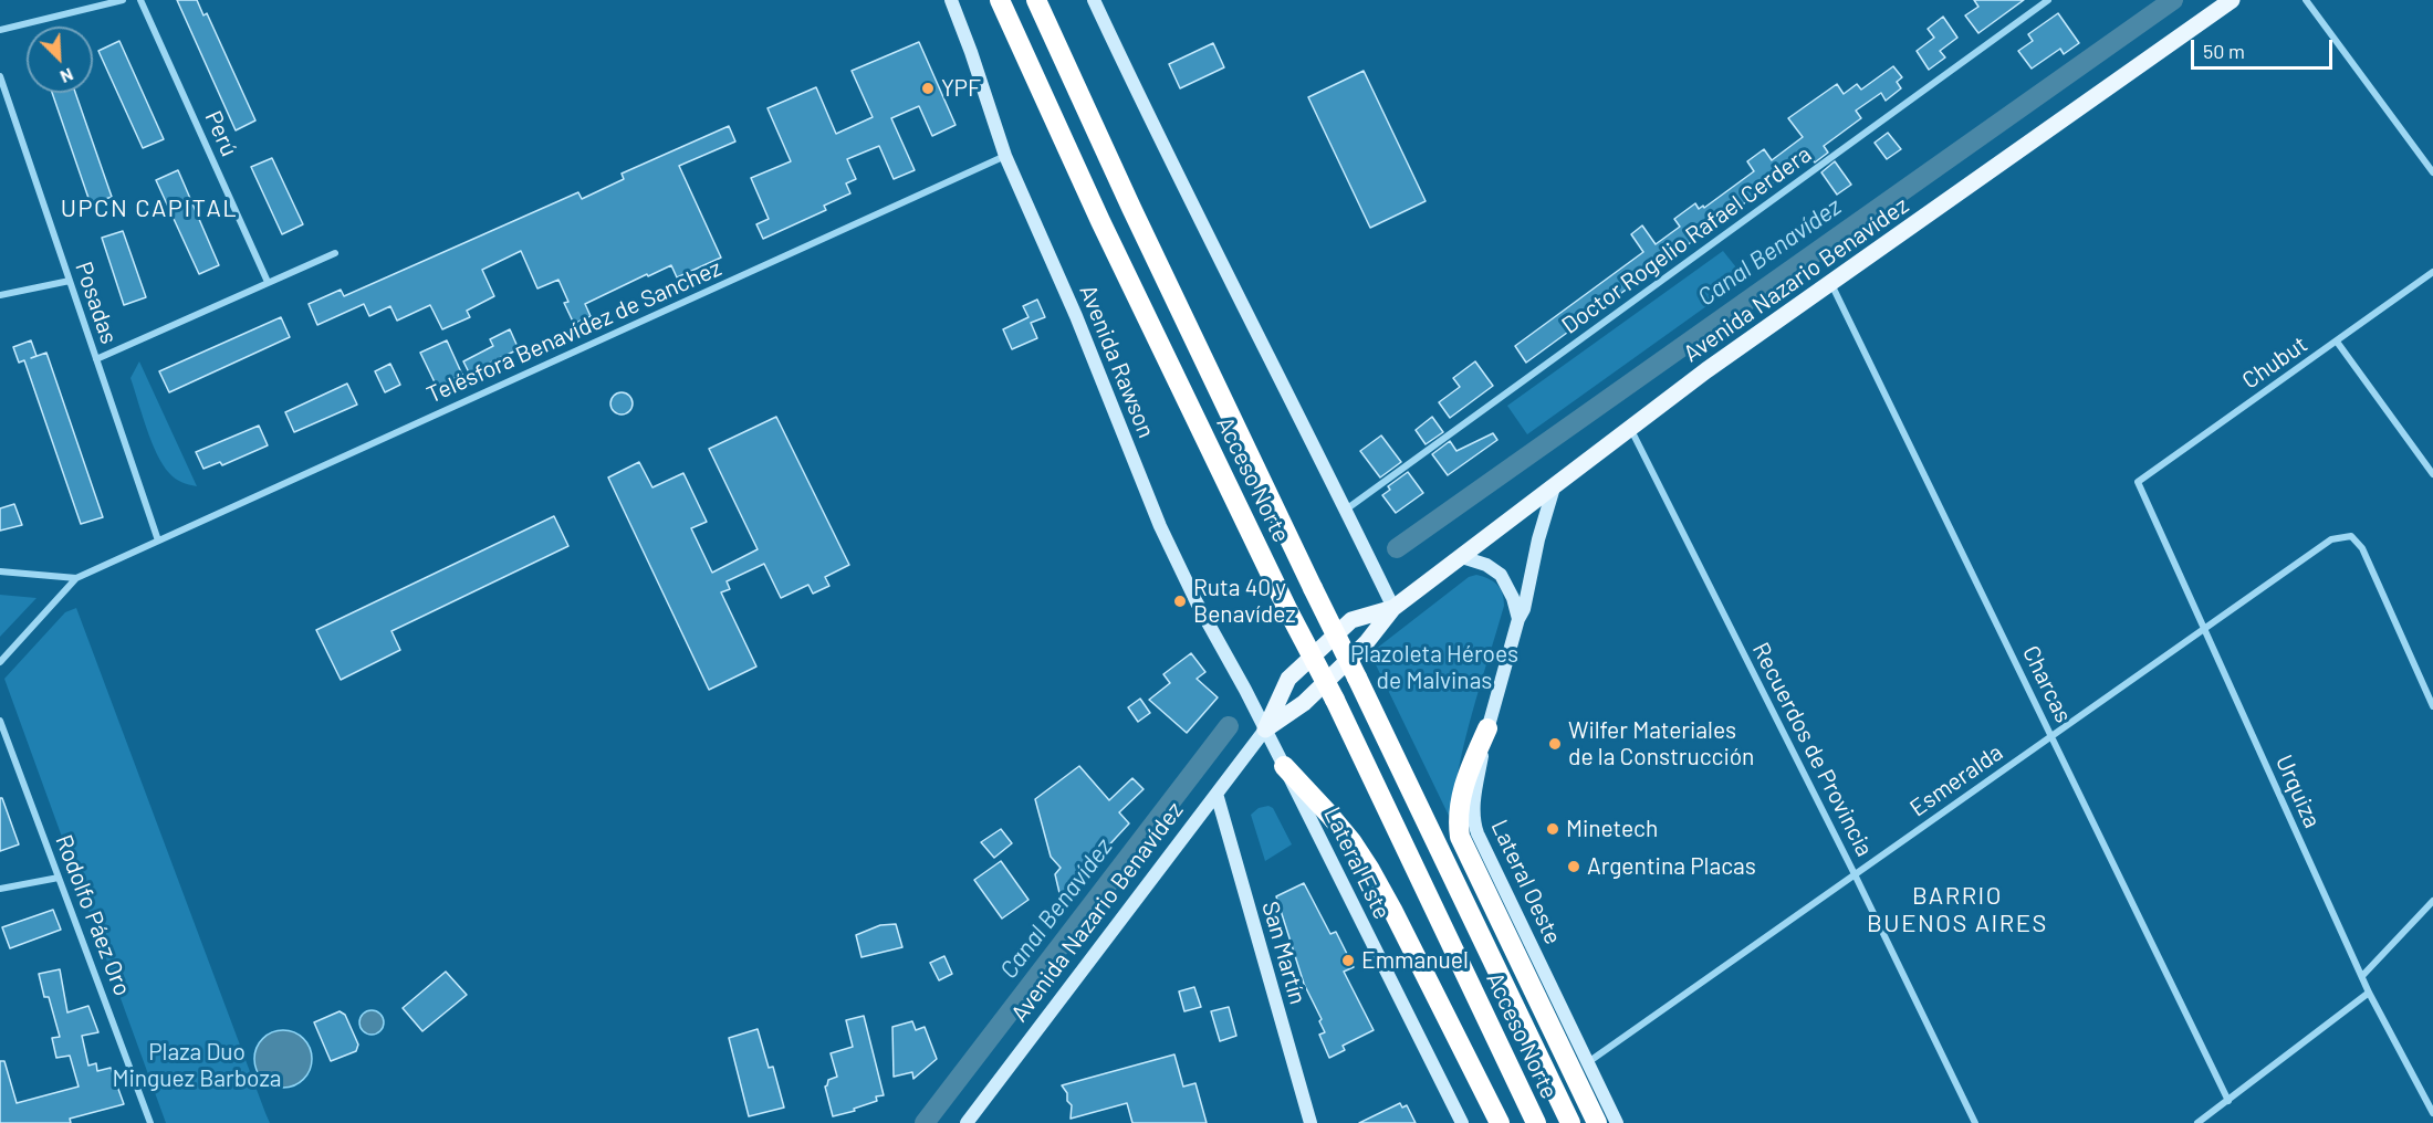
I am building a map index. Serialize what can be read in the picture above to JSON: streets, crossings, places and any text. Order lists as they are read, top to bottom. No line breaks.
{"streets":{"highway":["Acceso Norte"],"main road":["Avenida Nazario Benavídez"],"street":["Perú","Doctor Rogelio Rafael Cerdera","Posadas","Telésfora Benavídez de Sanchez","Avenida Rawson","Chubut","Charcas","Recuerdos de Provincia","Esmeralda","Urquiza","Lateral Este","Lateral Oeste","Rodolfo Páez Oro","San Martín"]},"crossings":[["Avenida Nazario Benavídez","Avenida Rawson"],["Avenida Nazario Benavídez","Charcas"],["Avenida Nazario Benavídez","Recuerdos de Provincia"],["Avenida Nazario Benavídez","Lateral Este"],["Avenida Nazario Benavídez","Lateral Oeste"],["Avenida Nazario Benavídez","San Martín"],["Posadas","Telésfora Benavídez de Sanchez"],["Telésfora Benavídez de Sanchez","Avenida Rawson"],["Avenida Rawson","Lateral Este"],["Chubut","Urquiza"],["Charcas","Esmeralda"],["Recuerdos de Provincia","Esmeralda"],["Esmeralda","Urquiza"],["Esmeralda","Lateral Oeste"]],"districts":["UPCN CAPITAL","BARRIO BUENOS AIRES"],"water":["Canal Benavídez"],"parks":["Plazoleta Héroes de Malvinas","Plaza Duo Minguez Barboza"],"places":["YPF","Ruta 40 y Benavídez","Wilfer Materiales de la Construcción","Minetech","Argentina Placas","Emmanuel"],"scale_bar":"50 m","north":"bottom right"}
